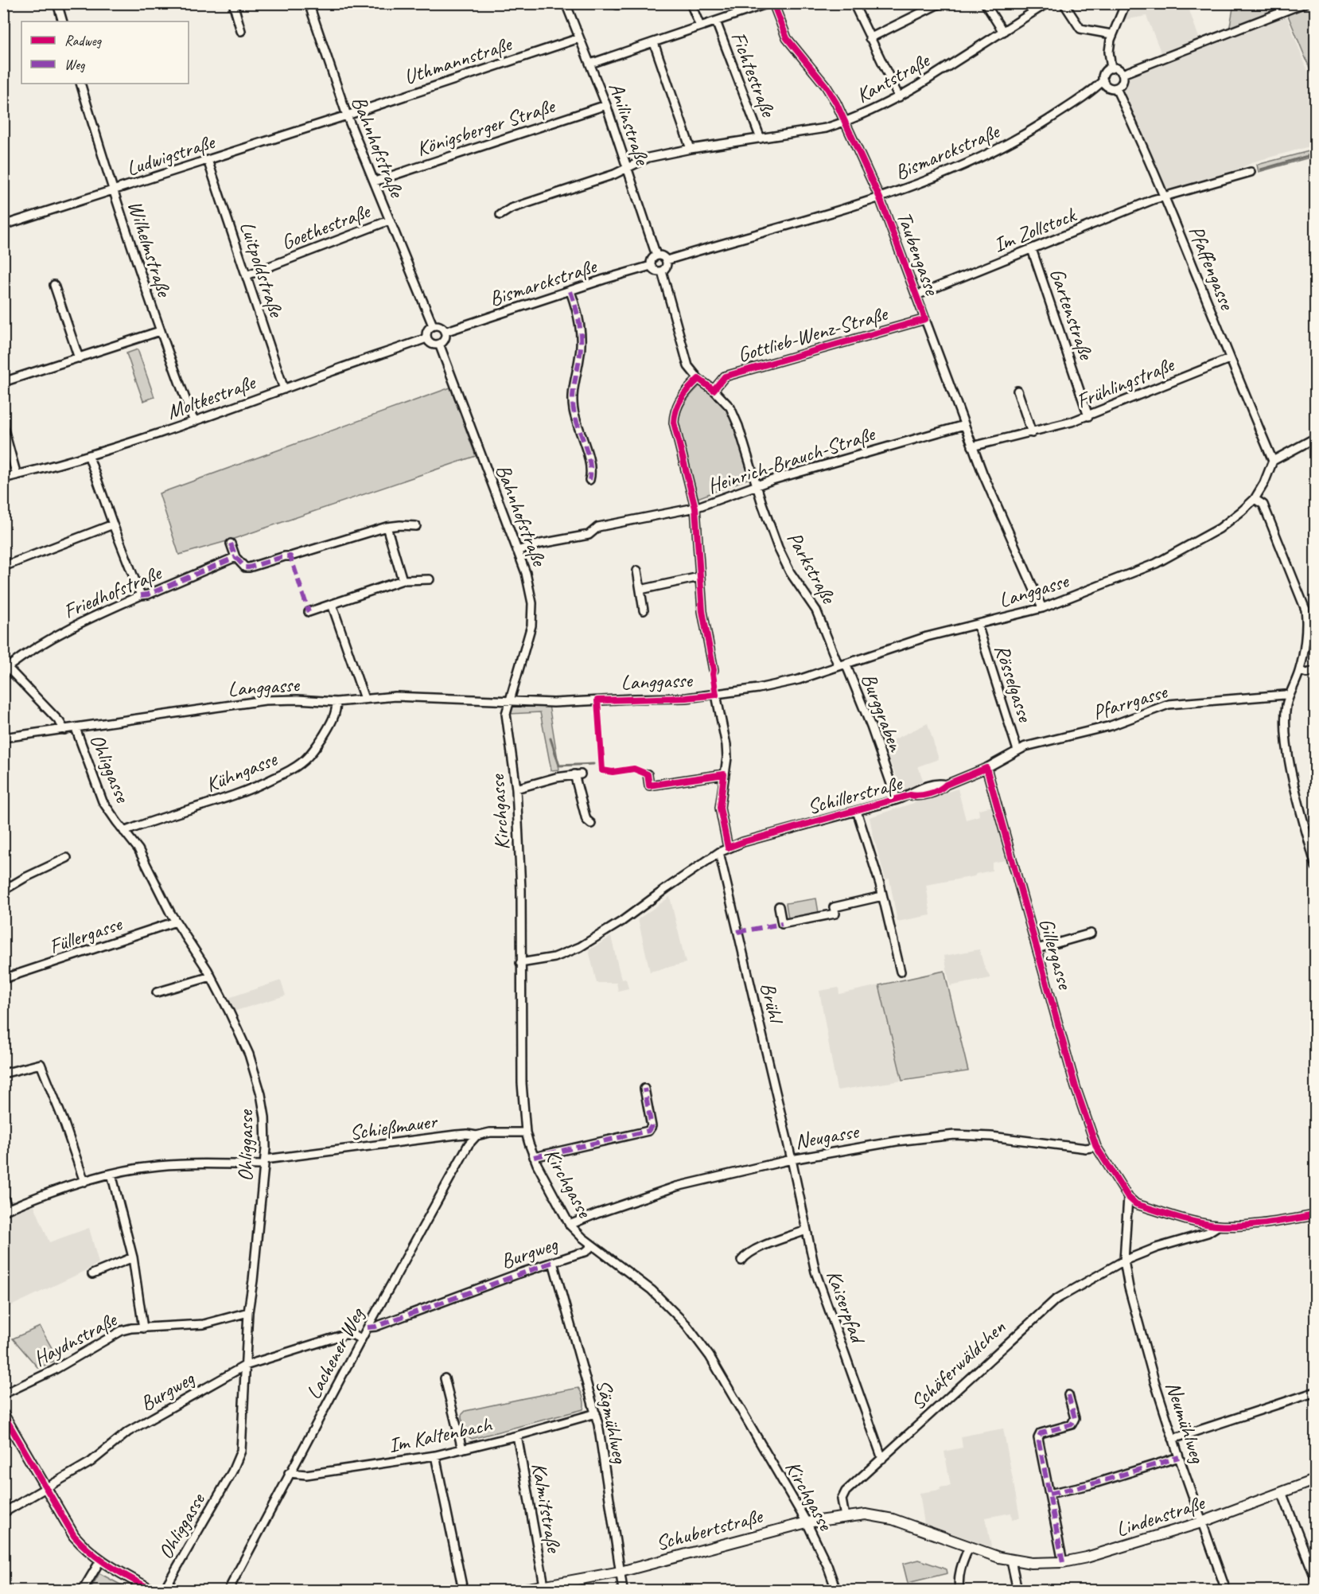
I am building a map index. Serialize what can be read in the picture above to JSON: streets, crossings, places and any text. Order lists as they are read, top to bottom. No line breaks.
{"streets":{"main road":["Lindenstraße","Schubertstraße"],"street":["Uthmannstraße","Fichtestraße","Kantstraße","Anilinstraße","Königsberger Straße","Bahnhofstraße","Bismarckstraße","Ludwigstraße","Goethestraße","Im Zollstock","Wilhelmstraße","Taubengasse","Pfaffengasse","Luitpoldstraße","Gartenstraße","Gottlieb-Wenz-Straße","Frühlingstraße","Moltkestraße","Heinrich-Brauch-Straße","Parkstraße","Langgasse","Friedhofstraße","Rösselgasse","Pfarrgasse","Burggraben","Ohliggasse","Kühngasse","Schillerstraße","Kirchgasse","Füllergasse","Gillergasse","Brühl","Schießmauer","Neugasse","Burgweg","Kaiserpfad","Haydnstraße","Lachener Weg","Schäferwäldchen","Sägmühlweg","Neumühlweg","Im Kaltenbach","Kalmitstraße"]},"crossings":[["Uthmannstraße","Anilinstraße"],["Uthmannstraße","Bahnhofstraße"],["Uthmannstraße","Ludwigstraße"],["Fichtestraße","Kantstraße"],["Kantstraße","Anilinstraße"],["Kantstraße","Taubengasse"],["Anilinstraße","Königsberger Straße"],["Anilinstraße","Bismarckstraße"],["Königsberger Straße","Bahnhofstraße"],["Bahnhofstraße","Bismarckstraße"],["Bahnhofstraße","Ludwigstraße"],["Bahnhofstraße","Goethestraße"],["Bahnhofstraße","Moltkestraße"],["Bahnhofstraße","Heinrich-Brauch-Straße"],["Bahnhofstraße","Langgasse"],["Bahnhofstraße","Kirchgasse"],["Bismarckstraße","Taubengasse"],["Bismarckstraße","Pfaffengasse"],["Bismarckstraße","Moltkestraße"],["Ludwigstraße","Wilhelmstraße"],["Ludwigstraße","Luitpoldstraße"],["Goethestraße","Luitpoldstraße"],["Im Zollstock","Taubengasse"],["Im Zollstock","Pfaffengasse"],["Im Zollstock","Gartenstraße"],["Wilhelmstraße","Moltkestraße"],["Taubengasse","Gottlieb-Wenz-Straße"],["Taubengasse","Frühlingstraße"],["Taubengasse","Heinrich-Brauch-Straße"],["Taubengasse","Langgasse"],["Pfaffengasse","Frühlingstraße"],["Pfaffengasse","Langgasse"],["Luitpoldstraße","Moltkestraße"],["Gartenstraße","Frühlingstraße"],["Gottlieb-Wenz-Straße","Parkstraße"],["Heinrich-Brauch-Straße","Parkstraße"],["Parkstraße","Langgasse"],["Parkstraße","Burggraben"],["Langgasse","Rösselgasse"],["Langgasse","Burggraben"],["Langgasse","Ohliggasse"],["Langgasse","Kühngasse"],["Langgasse","Kirchgasse"],["Rösselgasse","Pfarrgasse"],["Pfarrgasse","Schillerstraße"],["Pfarrgasse","Gillergasse"],["Burggraben","Schillerstraße"],["Ohliggasse","Kühngasse"],["Ohliggasse","Füllergasse"],["Ohliggasse","Schießmauer"],["Ohliggasse","Burgweg"],["Ohliggasse","Haydnstraße"],["Schillerstraße","Kirchgasse"],["Schillerstraße","Gillergasse"],["Schillerstraße","Brühl"],["Kirchgasse","Schießmauer"],["Kirchgasse","Neugasse"],["Kirchgasse","Burgweg"],["Kirchgasse","Lindenstraße"],["Kirchgasse","Schubertstraße"],["Gillergasse","Neugasse"],["Gillergasse","Neumühlweg"],["Brühl","Neugasse"],["Brühl","Kaiserpfad"],["Schießmauer","Lachener Weg"],["Neugasse","Kaiserpfad"],["Burgweg","Lachener Weg"],["Burgweg","Sägmühlweg"],["Kaiserpfad","Schäferwäldchen"],["Lachener Weg","Im Kaltenbach"],["Schäferwäldchen","Neumühlweg"],["Schäferwäldchen","Lindenstraße"],["Sägmühlweg","Im Kaltenbach"],["Sägmühlweg","Schubertstraße"],["Neumühlweg","Lindenstraße"],["Im Kaltenbach","Kalmitstraße"],["Kalmitstraße","Schubertstraße"],["Lindenstraße","Schubertstraße"]],"legend":["Radweg","Weg"]}
